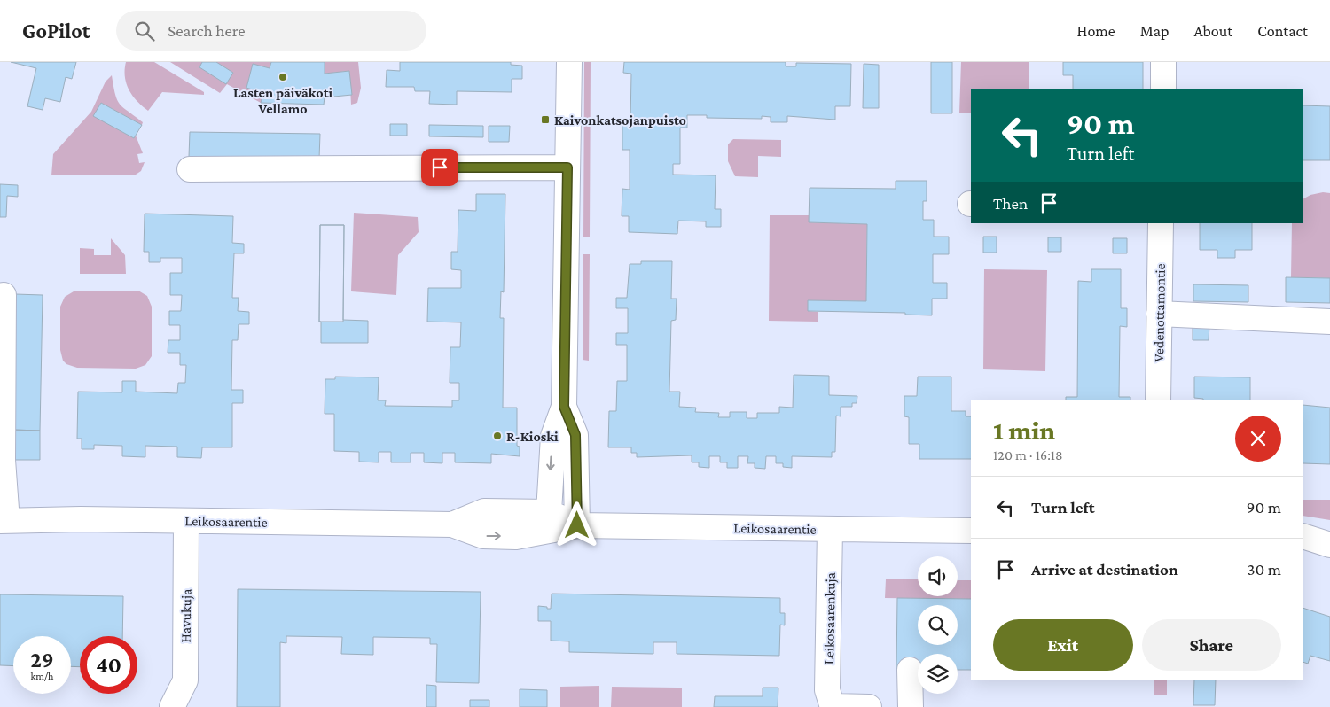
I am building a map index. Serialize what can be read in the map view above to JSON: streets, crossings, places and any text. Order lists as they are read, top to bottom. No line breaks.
{"streets":{"street":["Vedenottamontie","Leikosaarentie","Havukuja","Leikosaarenkuja"]},"crossings":[["Leikosaarentie","Havukuja"],["Leikosaarentie","Leikosaarenkuja"]],"places":{"other":["Lasten päiväkoti Vellamo","R-Kioski"],"transit":["Kaivonkatsojanpuisto"]},"page":{"header":"GoPilot","search":"Search here","nav":["Home","Map","About","Contact"],"turn":["90 m","Turn left"],"then":"Then","heading":["1 min","120 m · 16:18"],"list":[{"name":"Turn left","value":"90 m"},{"name":"Arrive at destination","value":"30 m"}],"buttons":["Exit","Share"],"speed":"29 km/h","limit":"40"}}
